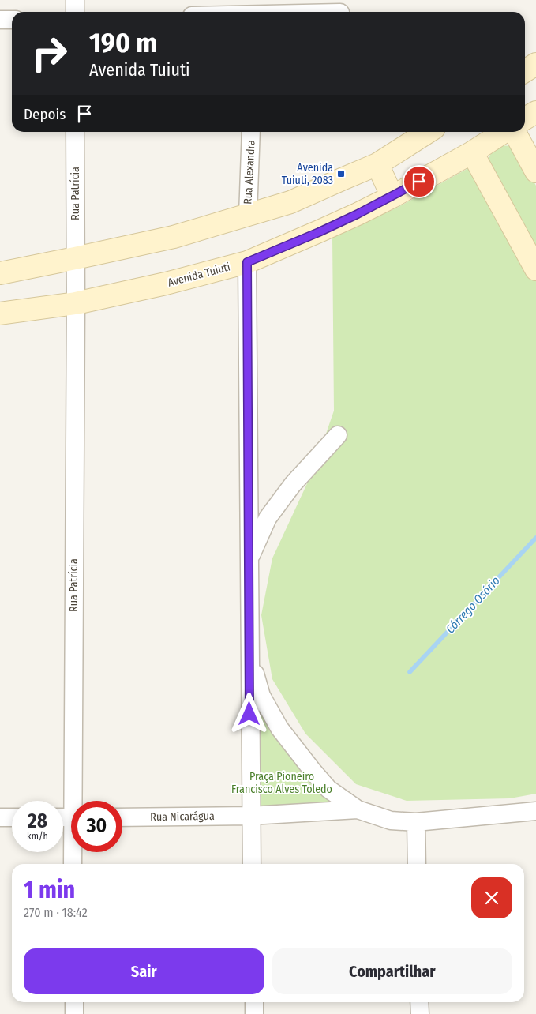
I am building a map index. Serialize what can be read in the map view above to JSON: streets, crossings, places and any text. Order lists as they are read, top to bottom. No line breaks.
{"streets":{"main road":["Avenida Tuiuti"],"street":["Rua Alexandra","Rua Patrícia","Rua Nicarágua"]},"crossings":[["Rua Patrícia","Avenida Tuiuti"]],"water":["Córrego Osório"],"parks":["Praça Pioneiro Francisco Alves Toledo"],"places":{"transit":["Avenida Tuiuti, 2083"]},"page":{"turn":["190 m","Avenida Tuiuti"],"then":"Depois","speed":"28 km/h","limit":"30","heading":["1 min","270 m · 18:42"],"buttons":["Sair","Compartilhar"]}}
